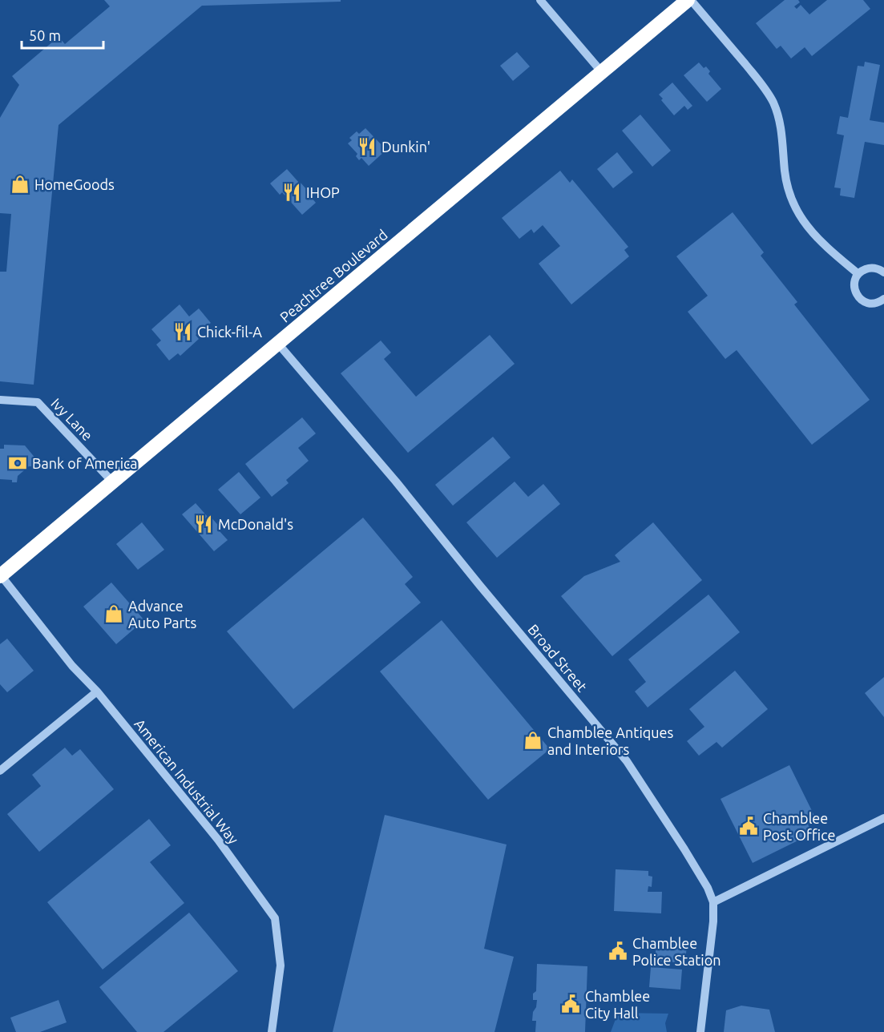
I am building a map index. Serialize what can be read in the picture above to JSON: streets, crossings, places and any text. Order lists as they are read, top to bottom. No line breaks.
{"streets":{"highway":["Peachtree Boulevard"],"street":["Ivy Lane","Broad Street","American Industrial Way"]},"crossings":[["Peachtree Boulevard","Ivy Lane"],["Peachtree Boulevard","Broad Street"],["Peachtree Boulevard","American Industrial Way"]],"places":{"restaurant":["Dunkin'","IHOP","Chick-fil-A","McDonald's"],"shop":["HomeGoods","Advance Auto Parts","Chamblee Antiques and Interiors"],"bank":["Bank of America"],"public building":["Chamblee Post Office","Chamblee Police Station","Chamblee City Hall"]},"scale_bar":"50 m"}
